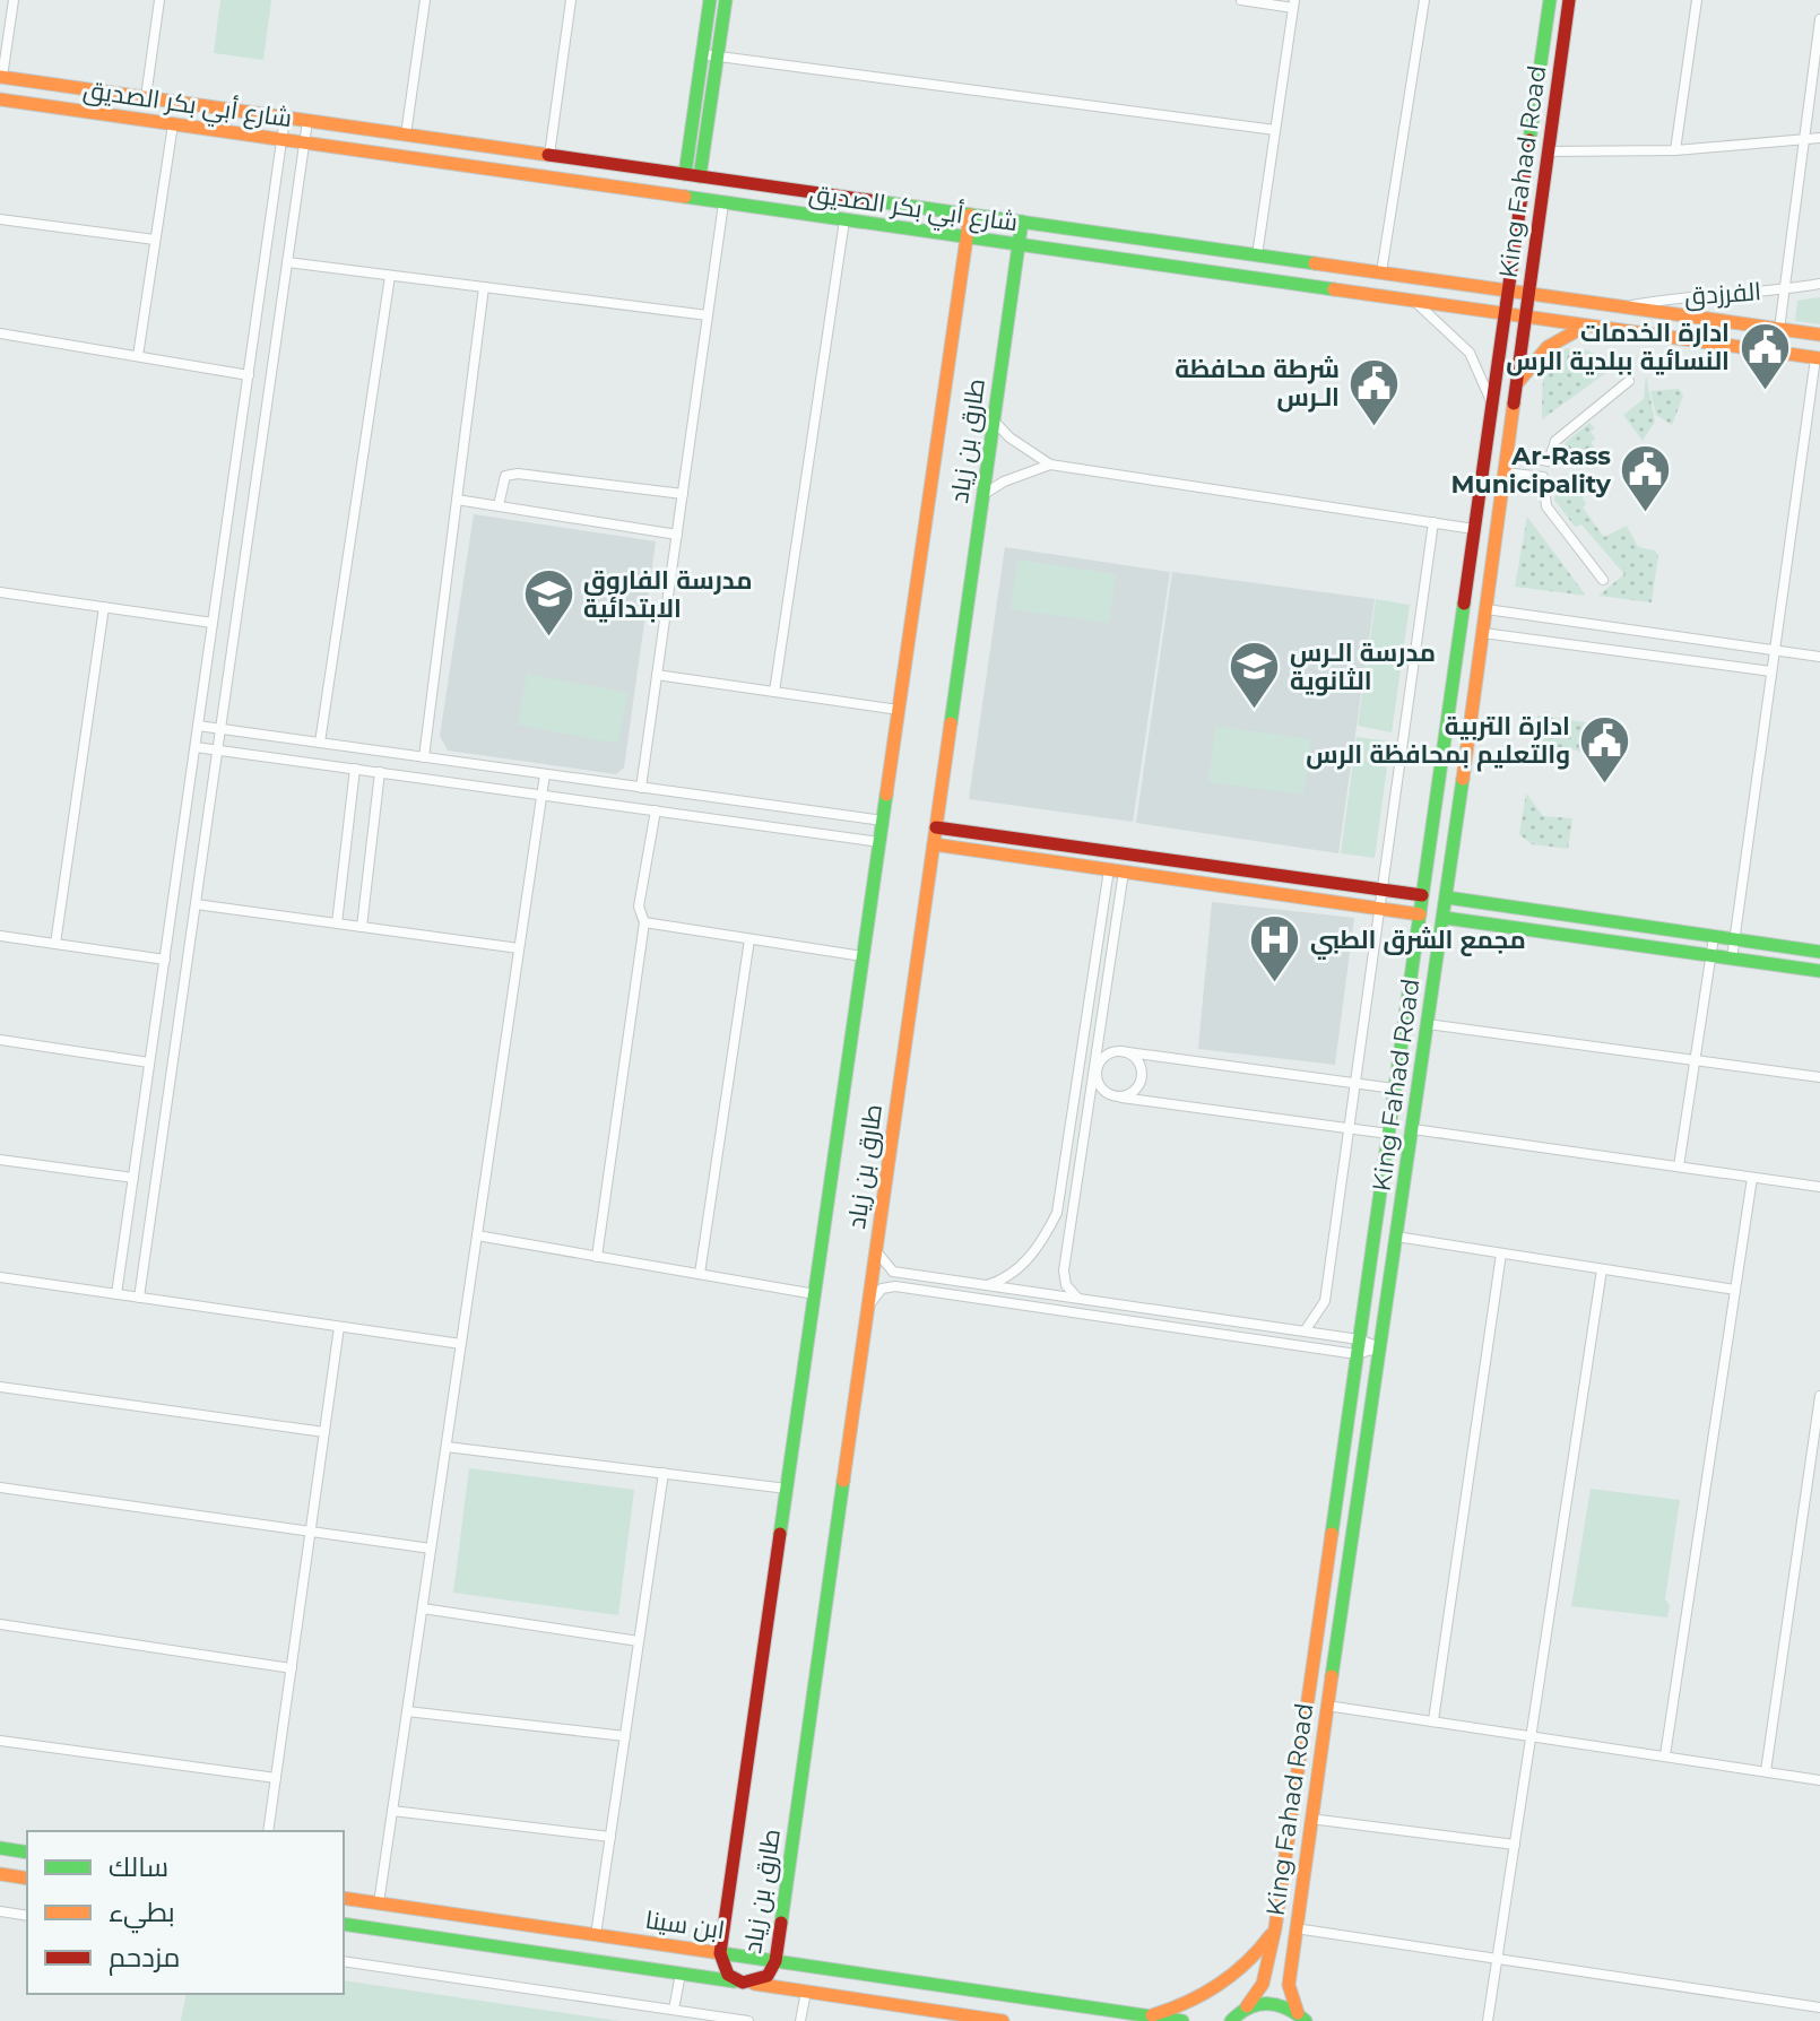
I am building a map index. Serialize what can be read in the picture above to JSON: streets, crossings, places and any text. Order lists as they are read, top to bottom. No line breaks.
{"streets":{"street":["شارع أبي بكر الصديق","King Fahad Road","الفرزدق","طارق بن زياد","ابن سينا"]},"crossings":[["شارع أبي بكر الصديق","King Fahad Road"],["شارع أبي بكر الصديق","الفرزدق"],["شارع أبي بكر الصديق","طارق بن زياد"],["طارق بن زياد","ابن سينا"]],"places":{"public building":["ادارة الخدمات النسائية ببلدية الرس","شرطة محافظة الـرس","Ar-Rass Municipality","ادارة التربية والتعليم بمحافظة الرس"],"school or university":["مدرسة الفاروق الابتدائية","مدرسة الـرس الثانوية"],"hospital":["مجمع الشرق الطبي"]},"legend":["سالك","بطيء","مزدحم"]}
